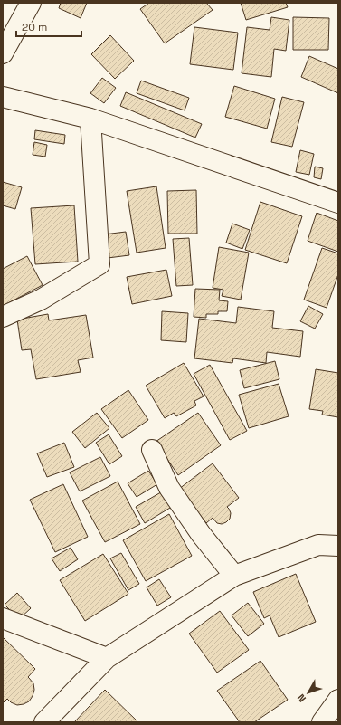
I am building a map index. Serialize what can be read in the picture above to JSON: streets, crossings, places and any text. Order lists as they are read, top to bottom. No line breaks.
{"scale_bar":"20 m","north":"bottom left"}
